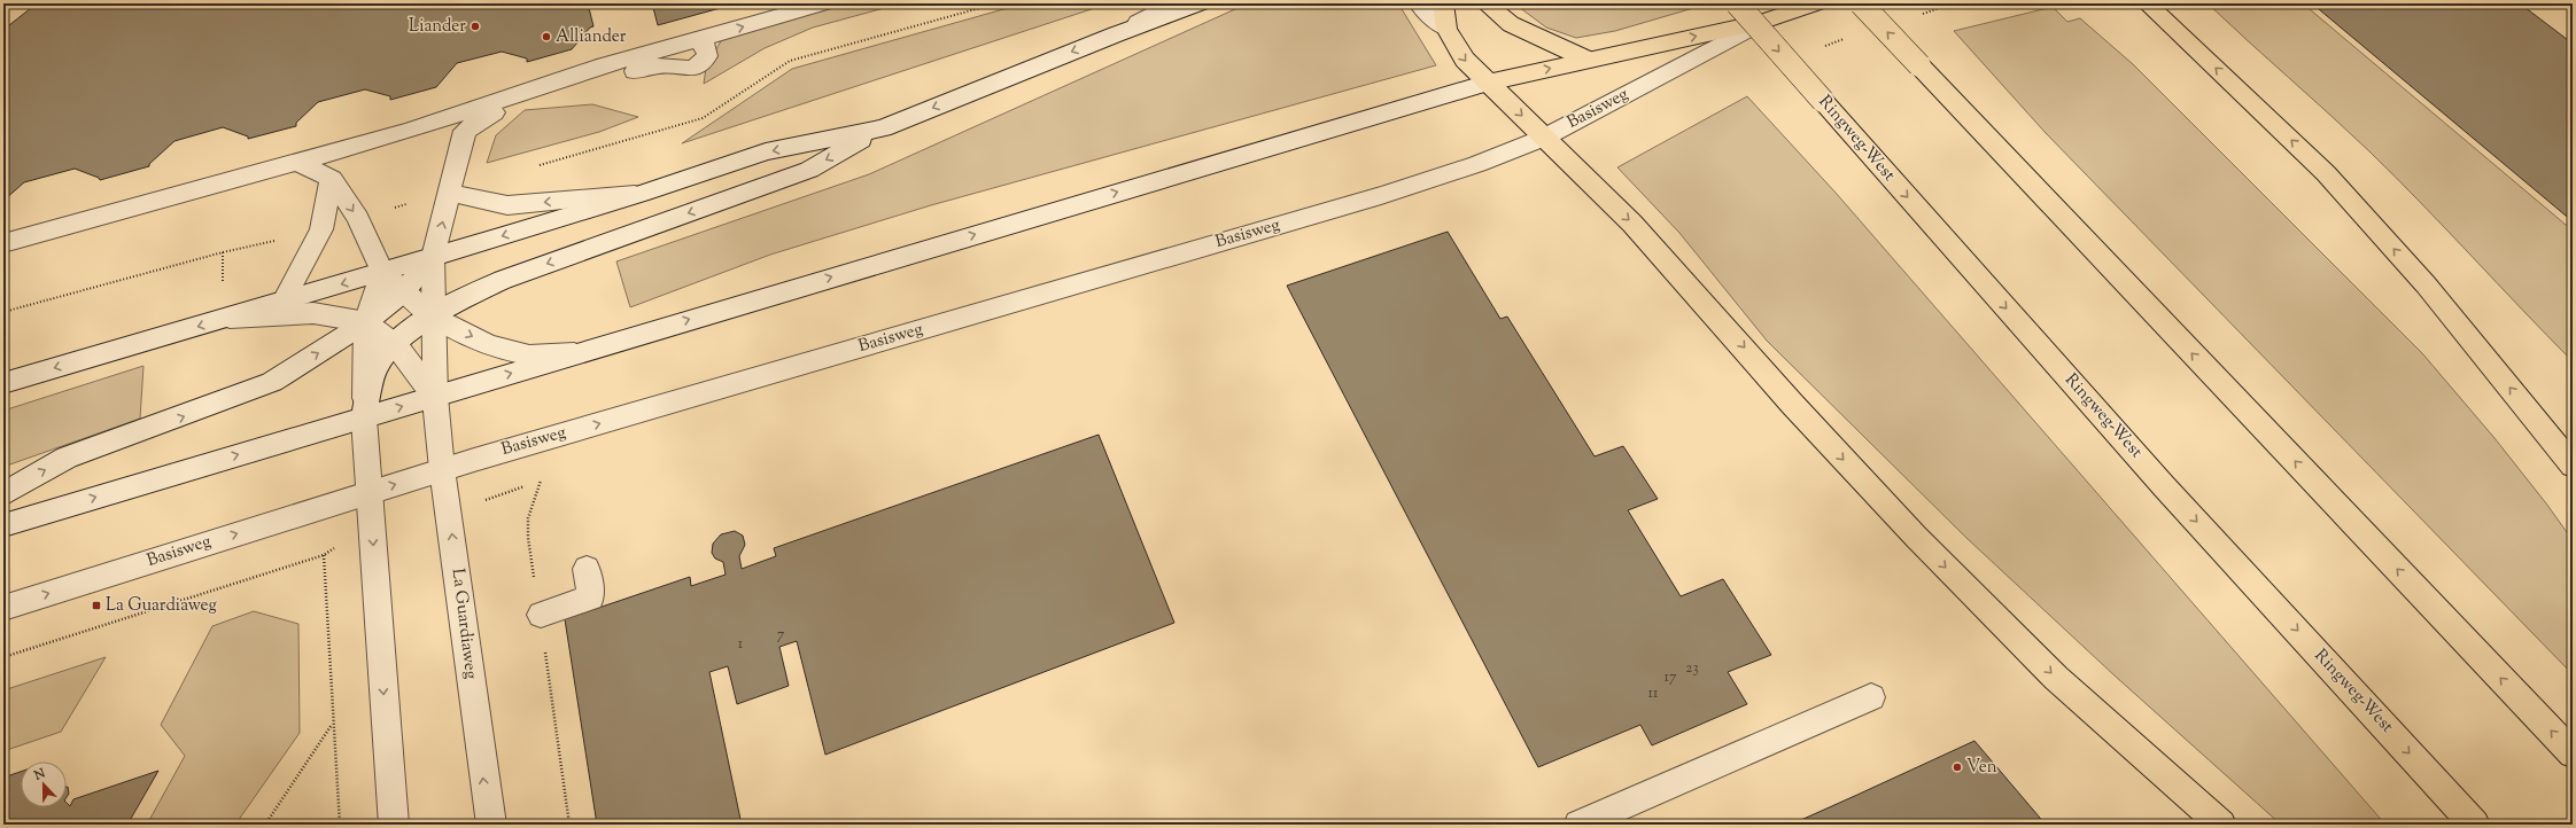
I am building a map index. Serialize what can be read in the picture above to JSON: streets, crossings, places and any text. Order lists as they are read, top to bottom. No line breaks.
{"streets":{"main road":["Basisweg","Ringweg-West","La Guardiaweg"]},"crossings":[["Basisweg","La Guardiaweg"]],"places":{"other":["Liander","Alliander","Ven"],"transit":["La Guardiaweg"]},"house_numbers":["7","1","23","17","11"],"north":"top"}
